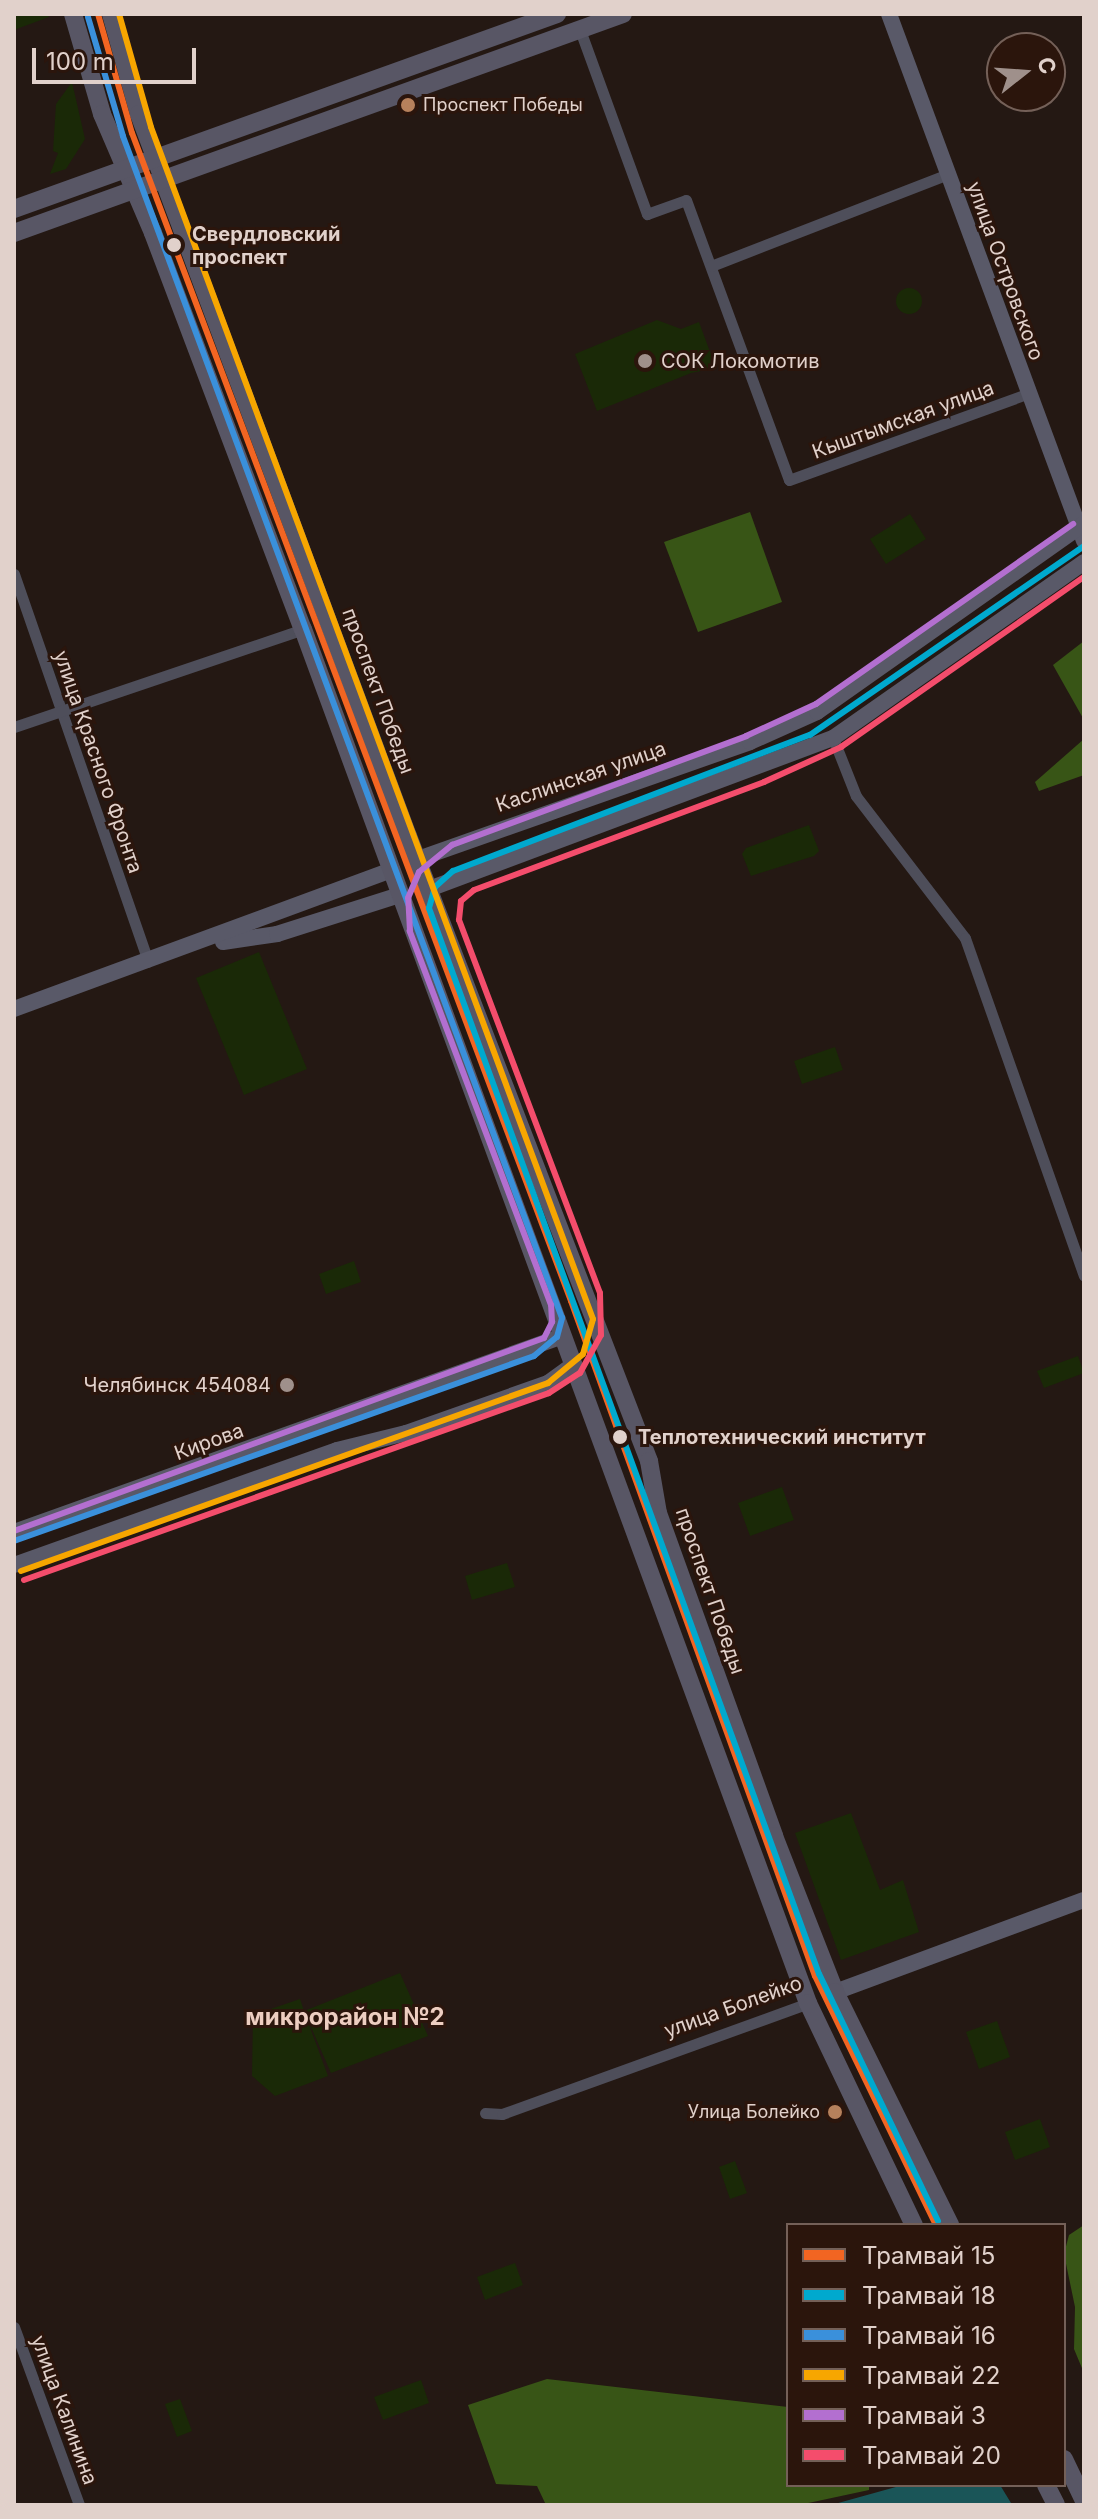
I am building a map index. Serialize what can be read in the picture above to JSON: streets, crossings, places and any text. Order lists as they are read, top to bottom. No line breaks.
{"streets":{"main road":["улица Островского","проспект Победы","Каслинская улица","Кирова","улица Болейко"],"street":["Кыштымская улица","улица Красного Фронта","улица Калинина"]},"crossings":[["улица Островского","Кыштымская улица"],["улица Островского","Каслинская улица"],["проспект Победы","Каслинская улица"],["проспект Победы","улица Болейко"],["улица Красного Фронта","Каслинская улица"]],"districts":["микрорайон №2"],"places":["Проспект Победы","Свердловский проспект","СОК Локомотив","Челябинск 454084","Теплотехнический институт","Улица Болейко"],"lines":["tram line 15","tram line 22","tram line 16","tram line 3","tram line 18","tram line 20"],"legend":["Трамвай 15","Трамвай 18","Трамвай 16","Трамвай 22","Трамвай 3","Трамвай 20"],"scale_bar":"100 m","north":"right"}
